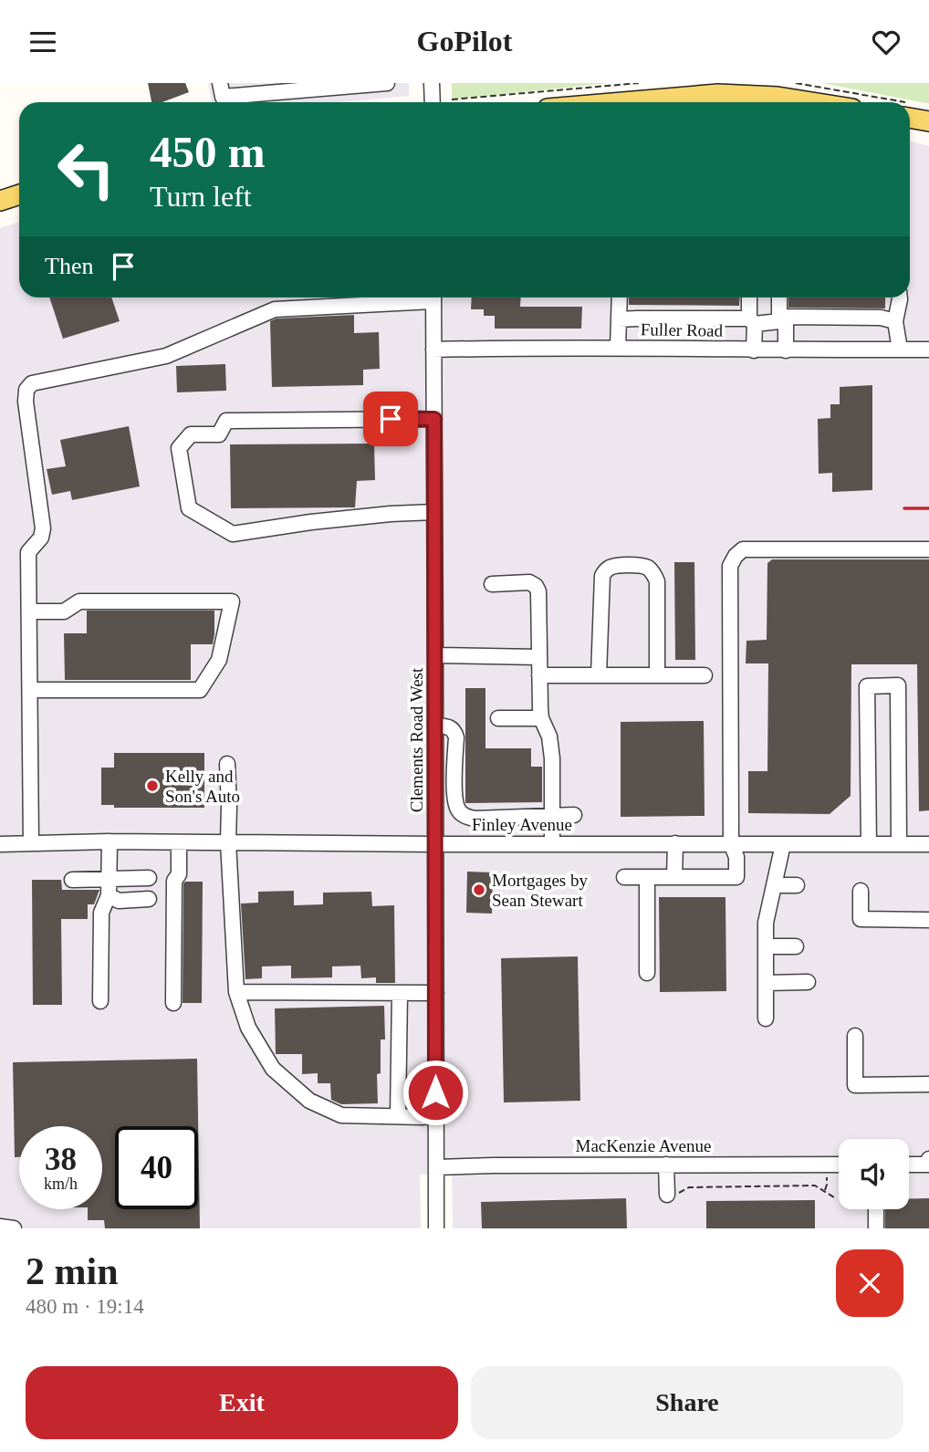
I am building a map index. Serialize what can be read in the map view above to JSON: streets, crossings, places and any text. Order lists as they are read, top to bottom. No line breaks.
{"streets":{"street":["Fuller Road","Clements Road West","Finley Avenue","MacKenzie Avenue"]},"crossings":[["Fuller Road","Clements Road West"],["Clements Road West","Finley Avenue"],["Clements Road West","MacKenzie Avenue"]],"places":["Kelly and Son's Auto","Mortgages by Sean Stewart"],"page":{"header":"GoPilot","turn":["450 m","Turn left"],"then":"Then","speed":"38 km/h","limit":"40","heading":["2 min","480 m · 19:14"],"buttons":["Exit","Share"]}}
